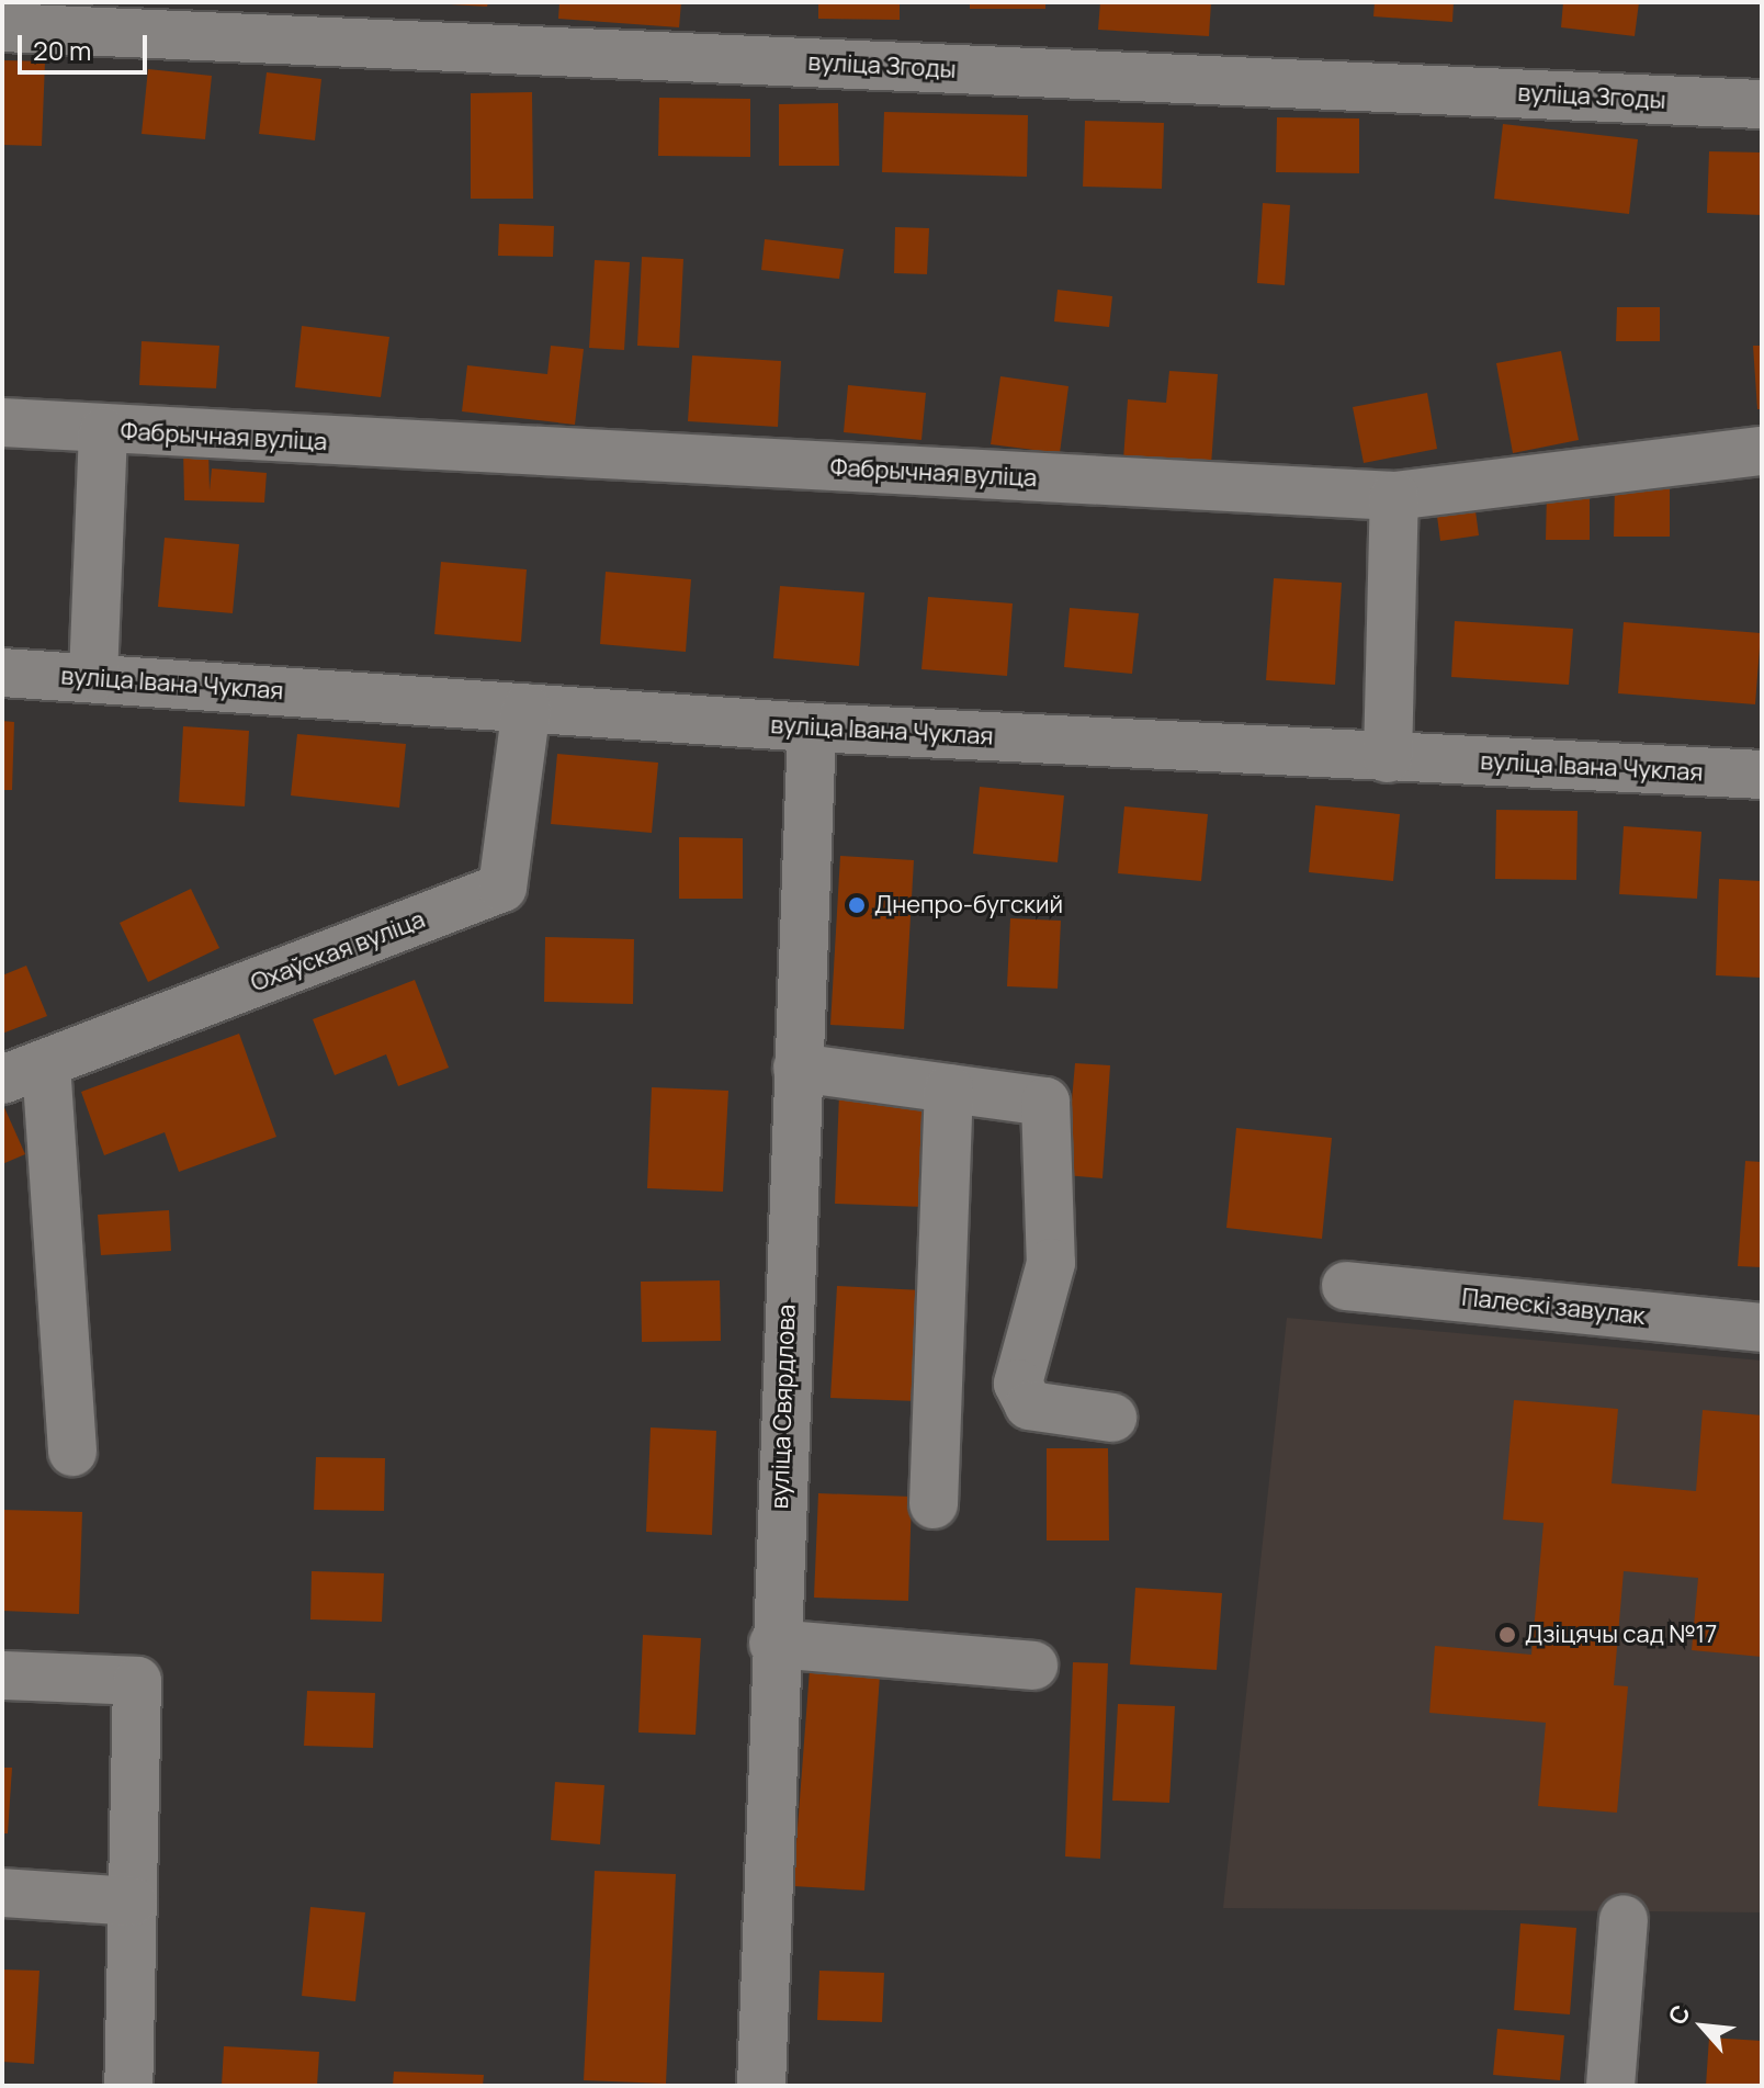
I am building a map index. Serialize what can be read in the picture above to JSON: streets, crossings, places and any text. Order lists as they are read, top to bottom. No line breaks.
{"streets":{"street":["вуліца Згоды","Фабрычная вуліца","вуліца Івана Чуклая","Охаўская вуліца","Палескі завулак","вуліца Свярдлова"]},"crossings":[["Фабрычная вуліца","вуліца Івана Чуклая"],["вуліца Івана Чуклая","Охаўская вуліца"],["вуліца Івана Чуклая","вуліца Свярдлова"]],"places":["Днепро-бугский","Дзіцячы сад №17"],"scale_bar":"20 m","north":"top left"}
